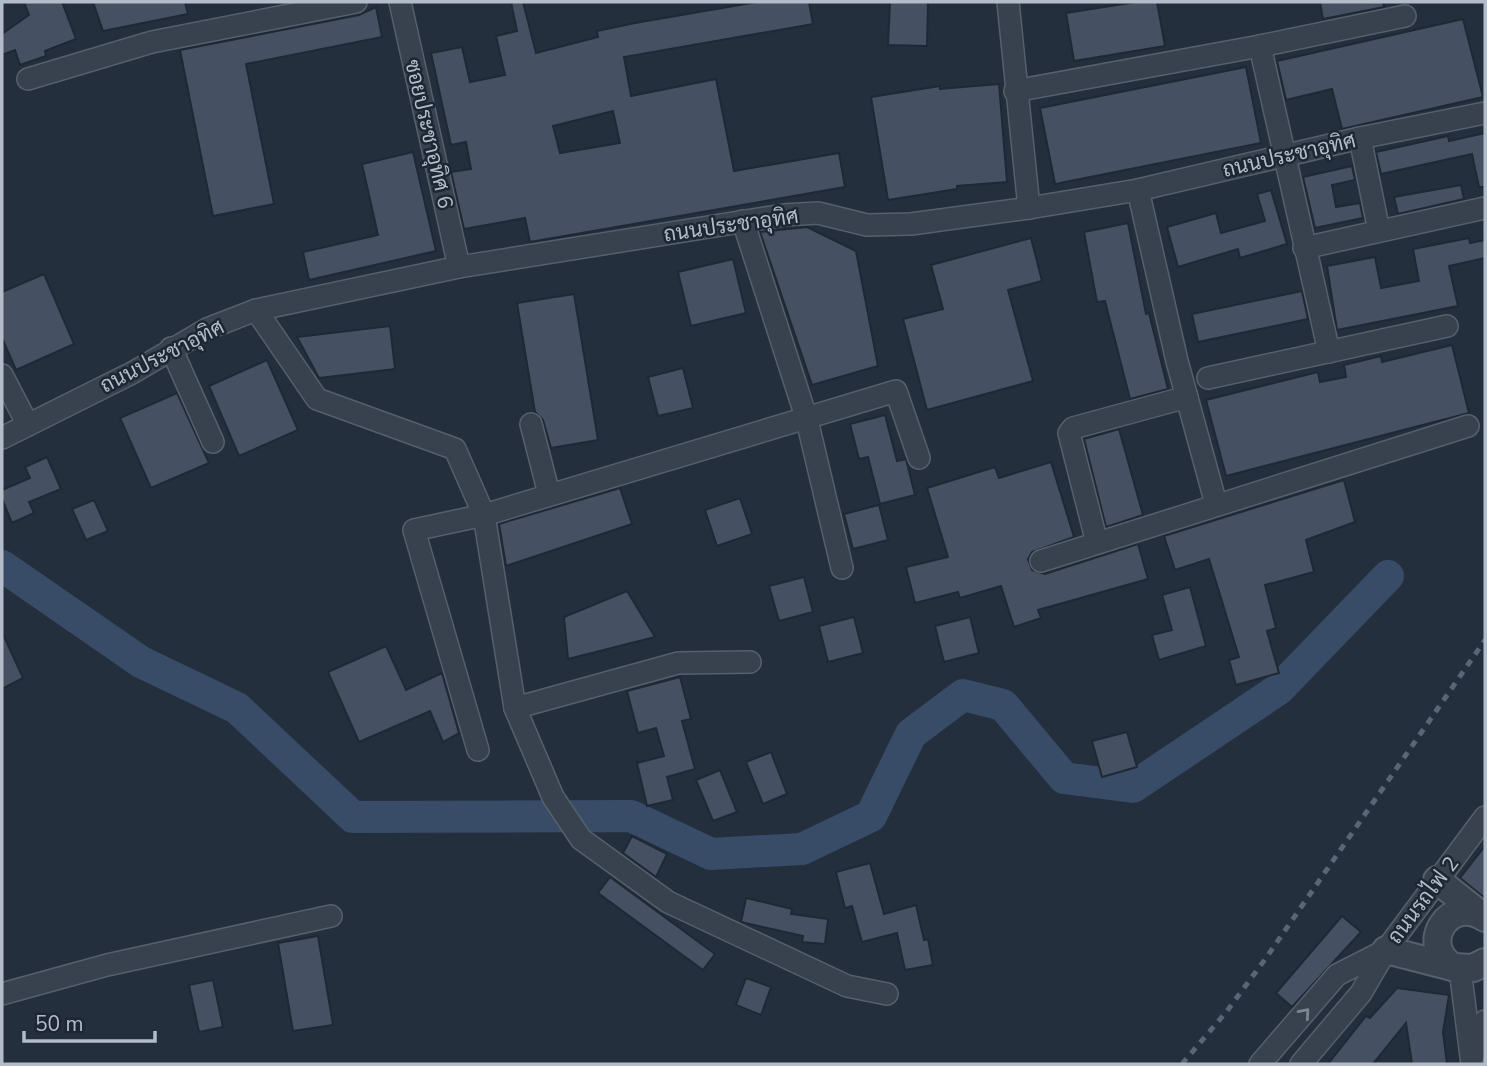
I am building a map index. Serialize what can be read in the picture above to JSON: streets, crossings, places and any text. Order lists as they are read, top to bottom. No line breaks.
{"streets":{"street":["ซอยประชาอุทิศ 6","ถนนประชาอุทิศ","ถนนรถไฟ 2"]},"crossings":[["ซอยประชาอุทิศ 6","ถนนประชาอุทิศ"]],"scale_bar":"50 m"}
